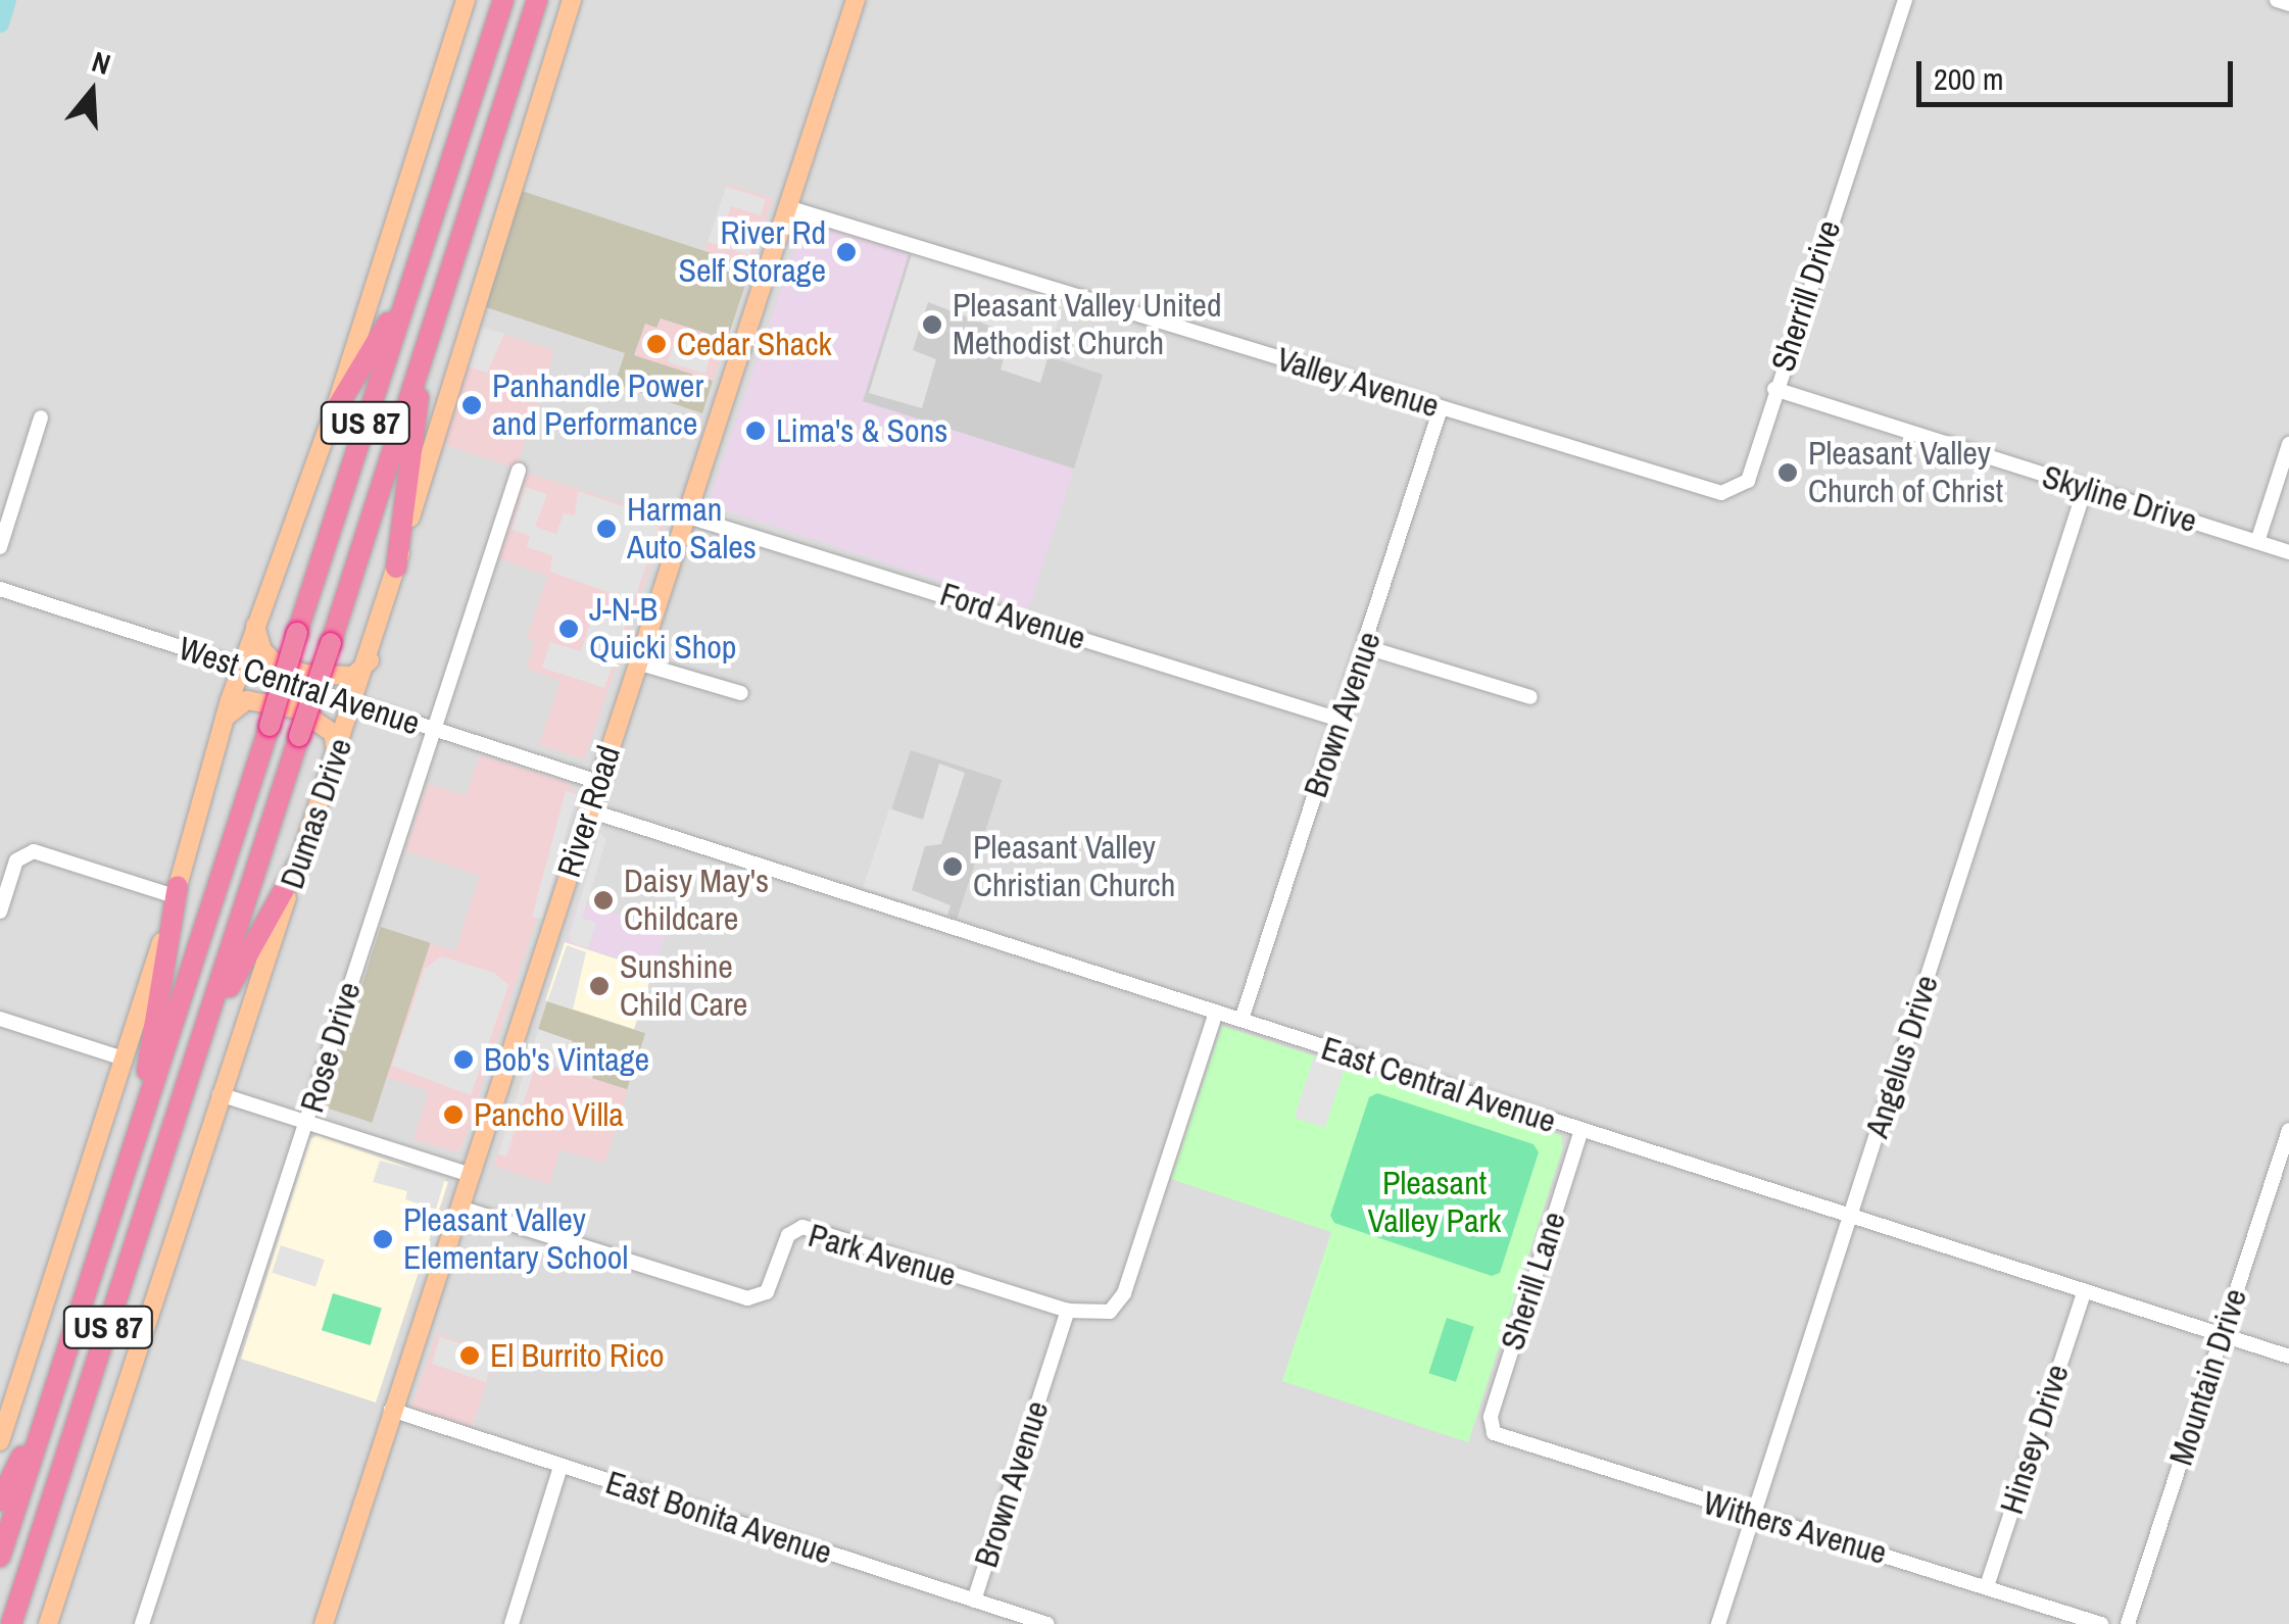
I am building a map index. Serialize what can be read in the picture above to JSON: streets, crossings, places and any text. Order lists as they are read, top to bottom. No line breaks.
{"streets":{"highway":["US 87"],"main road":["River Road","Dumas Drive"],"street":["Sherrill Drive","Valley Avenue","Skyline Drive","Ford Avenue","West Central Avenue","Brown Avenue","Rose Drive","Angelus Drive","East Central Avenue","Park Avenue","Sherill Lane","Mountain Drive","Hinsey Drive","East Bonita Avenue","Withers Avenue"]},"crossings":[["Sherrill Drive","Valley Avenue"],["Sherrill Drive","Skyline Drive"],["Valley Avenue","Brown Avenue"],["Valley Avenue","River Road"],["Skyline Drive","Angelus Drive"],["Ford Avenue","Brown Avenue"],["Ford Avenue","River Road"],["West Central Avenue","River Road"],["West Central Avenue","Dumas Drive"],["West Central Avenue","Rose Drive"],["Brown Avenue","East Central Avenue"],["Brown Avenue","Park Avenue"],["Brown Avenue","East Bonita Avenue"],["River Road","East Central Avenue"],["River Road","Park Avenue"],["River Road","East Bonita Avenue"],["Angelus Drive","East Central Avenue"],["Angelus Drive","Withers Avenue"],["East Central Avenue","Park Avenue"],["East Central Avenue","Sherill Lane"],["East Central Avenue","Mountain Drive"],["East Central Avenue","Hinsey Drive"],["Sherill Lane","Withers Avenue"],["Hinsey Drive","Withers Avenue"]],"parks":["Pleasant Valley Park"],"places":["River Rd Self Storage","Pleasant Valley United Methodist Church","Cedar Shack","Panhandle Power and Performance","Lima's & Sons","Pleasant Valley Church of Christ","Harman Auto Sales","J-N-B Quicki Shop","Pleasant Valley Christian Church","Daisy May's Childcare","Sunshine Child Care","Bob's Vintage","Pancho Villa","Pleasant Valley Elementary School","El Burrito Rico"],"scale_bar":"200 m","north":"top"}
